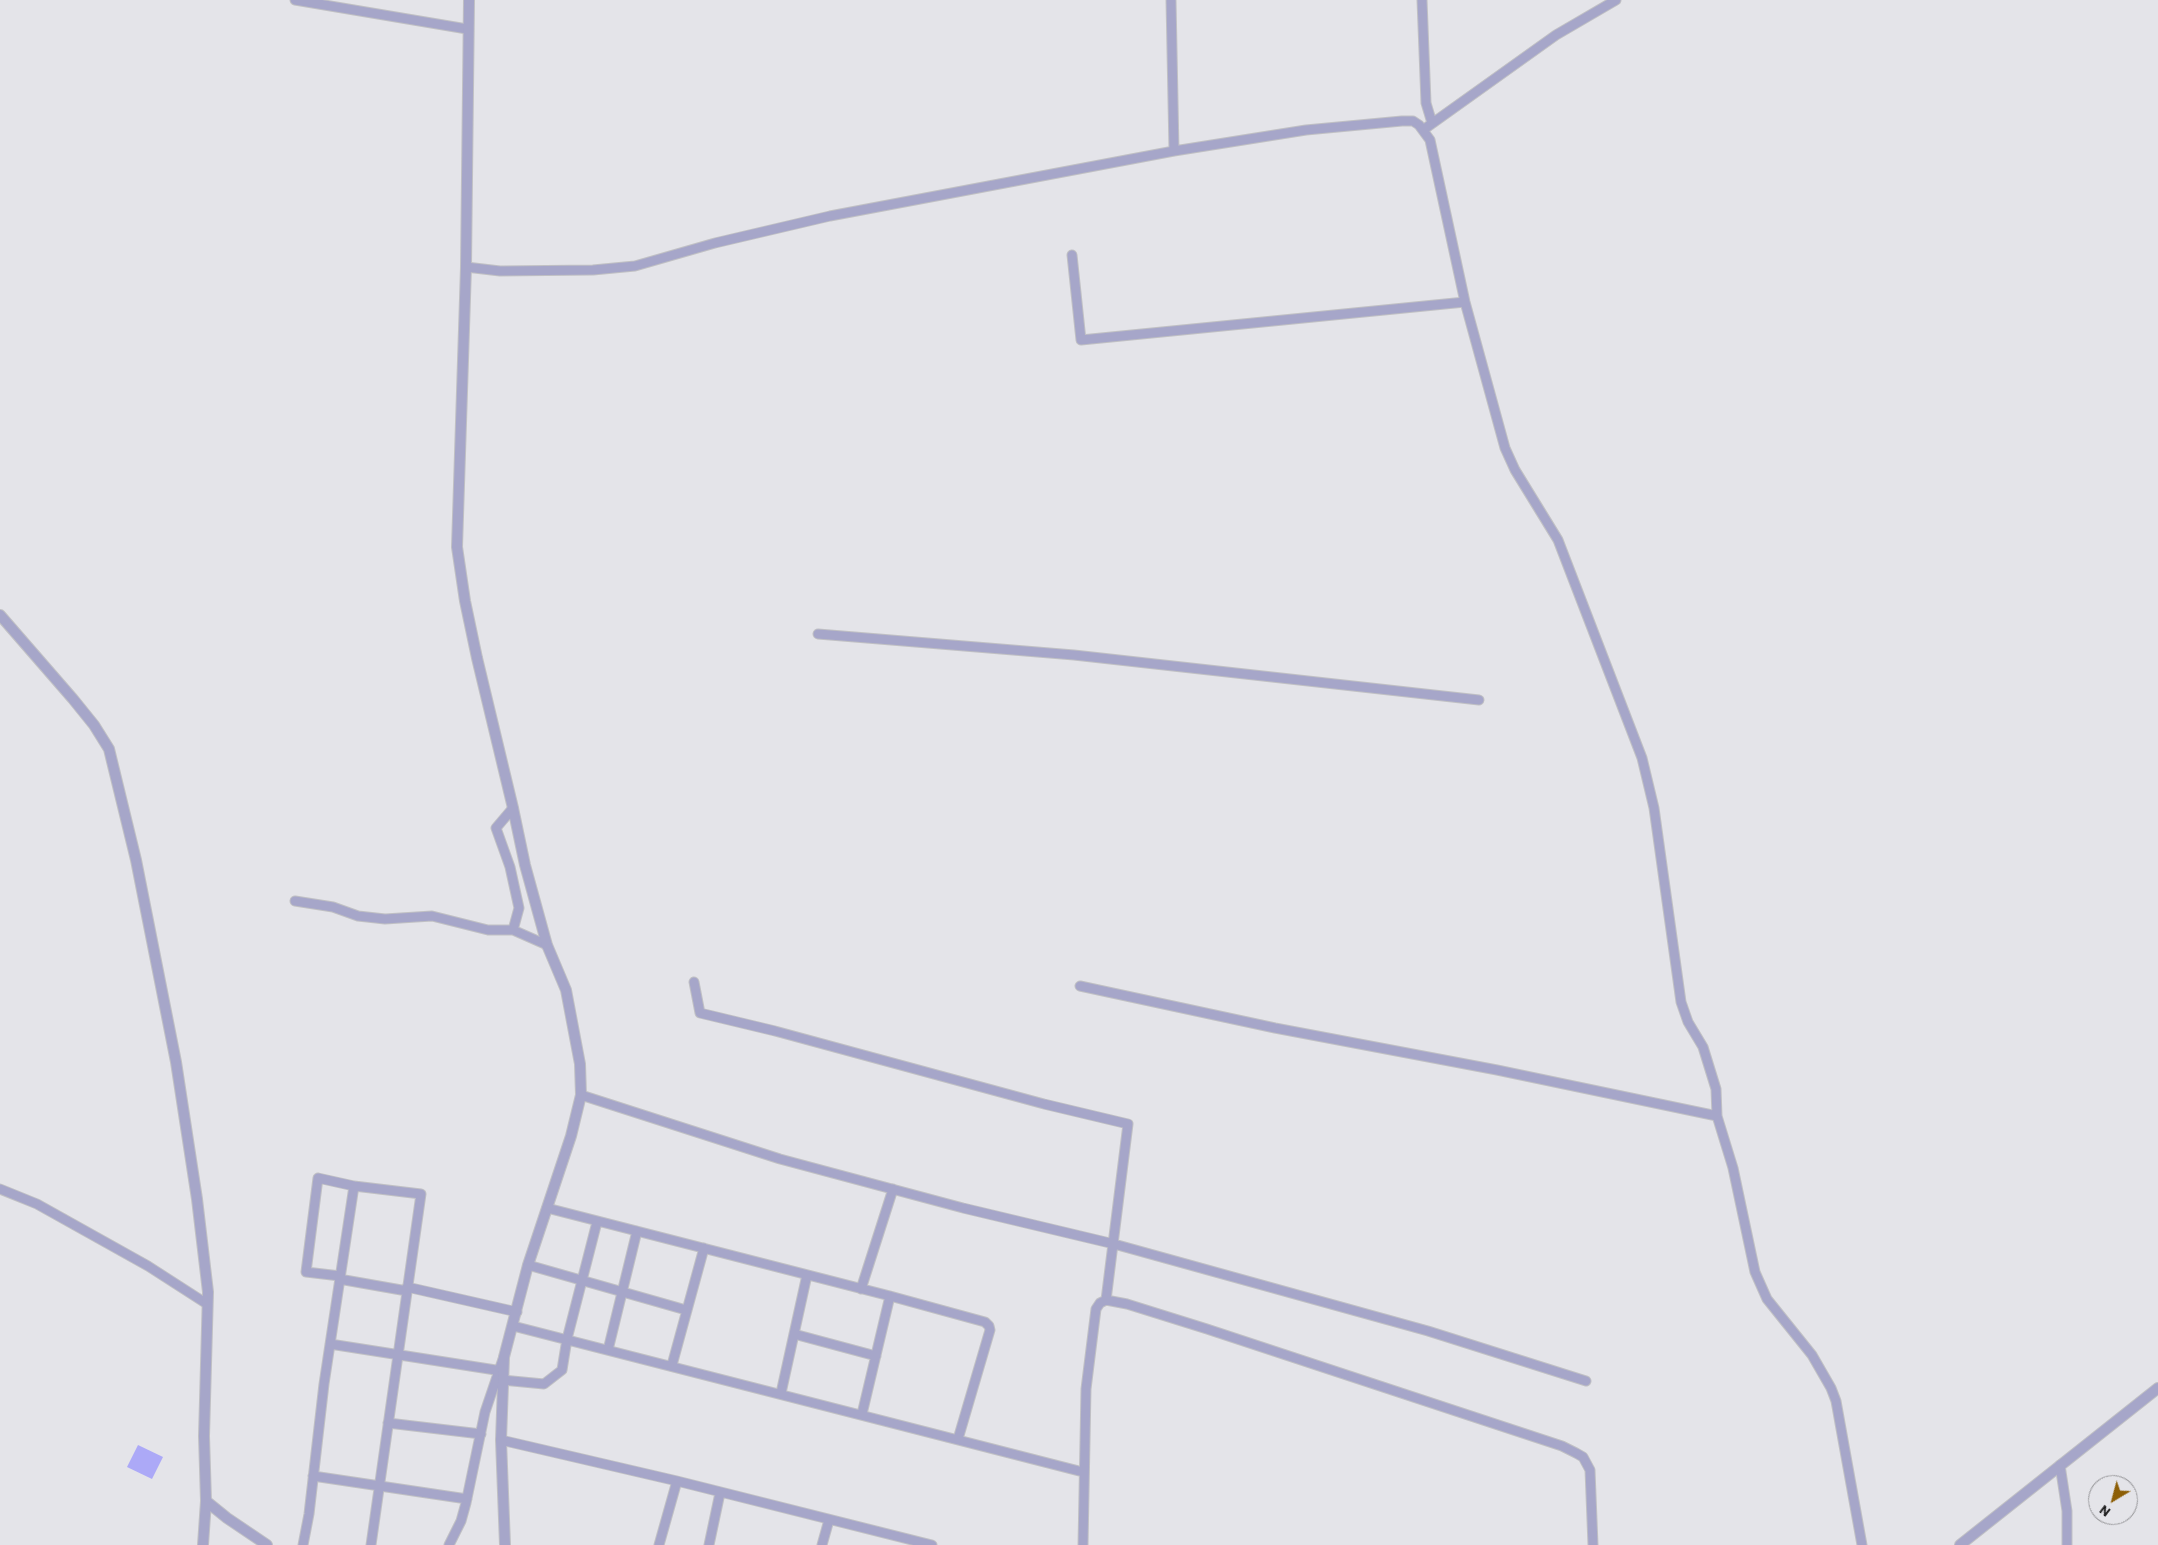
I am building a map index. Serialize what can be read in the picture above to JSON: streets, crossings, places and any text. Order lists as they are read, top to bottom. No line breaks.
{"north":"bottom left"}
